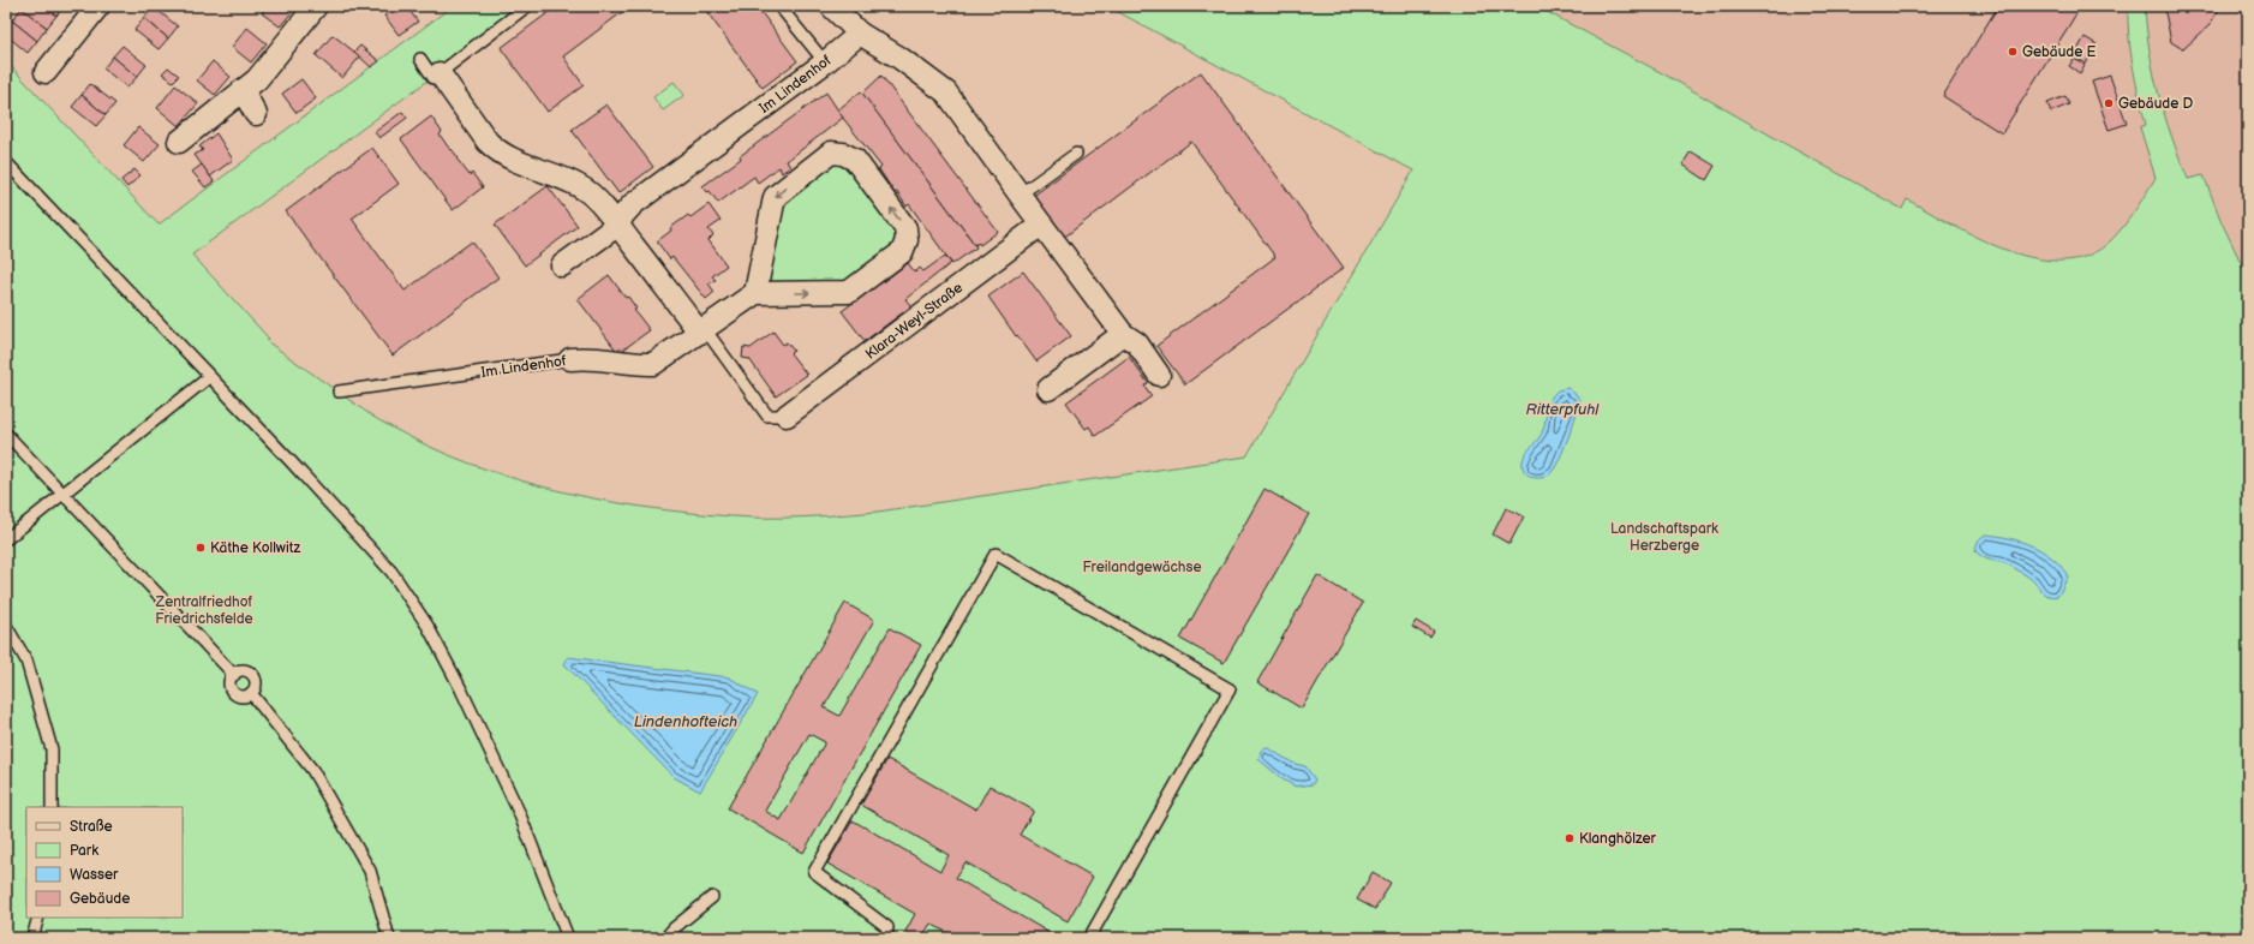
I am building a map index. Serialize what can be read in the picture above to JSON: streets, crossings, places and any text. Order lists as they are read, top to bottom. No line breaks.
{"streets":{"street":["Im Lindenhof","Klara-Weyl-Straße"]},"water":["Ritterpfuhl","Lindenhofteich"],"parks":["Landschaftspark Herzberge","Freilandgewächse","Zentralfriedhof Friedrichsfelde"],"places":["Gebäude E","Gebäude D","Käthe Kollwitz","Klanghölzer"],"legend":["Straße","Park","Wasser","Gebäude"]}
